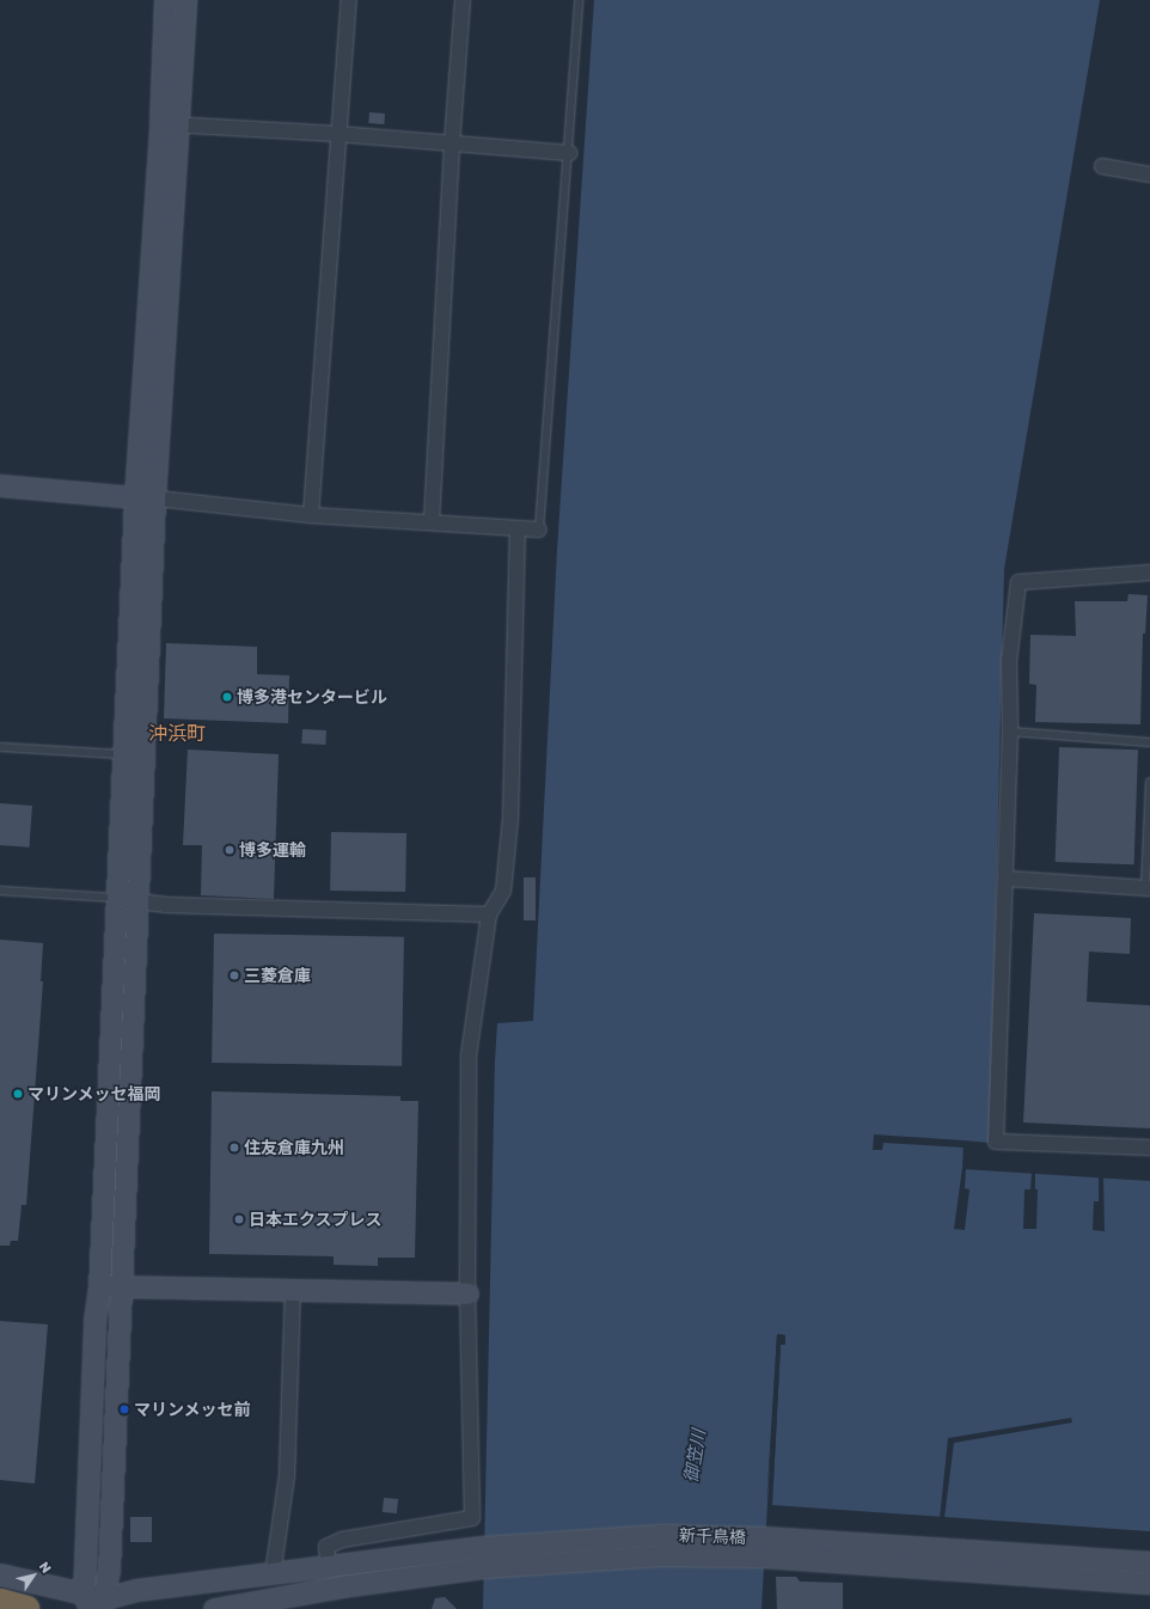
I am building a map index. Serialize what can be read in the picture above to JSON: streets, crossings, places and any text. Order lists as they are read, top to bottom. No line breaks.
{"streets":{"street":["新千鳥橋"]},"districts":["沖浜町"],"water":["御笠川"],"places":["博多港センタービル","博多運輸","三菱倉庫","マリンメッセ福岡","住友倉庫九州","日本エクスプレス","マリンメッセ前"],"north":"top right"}
